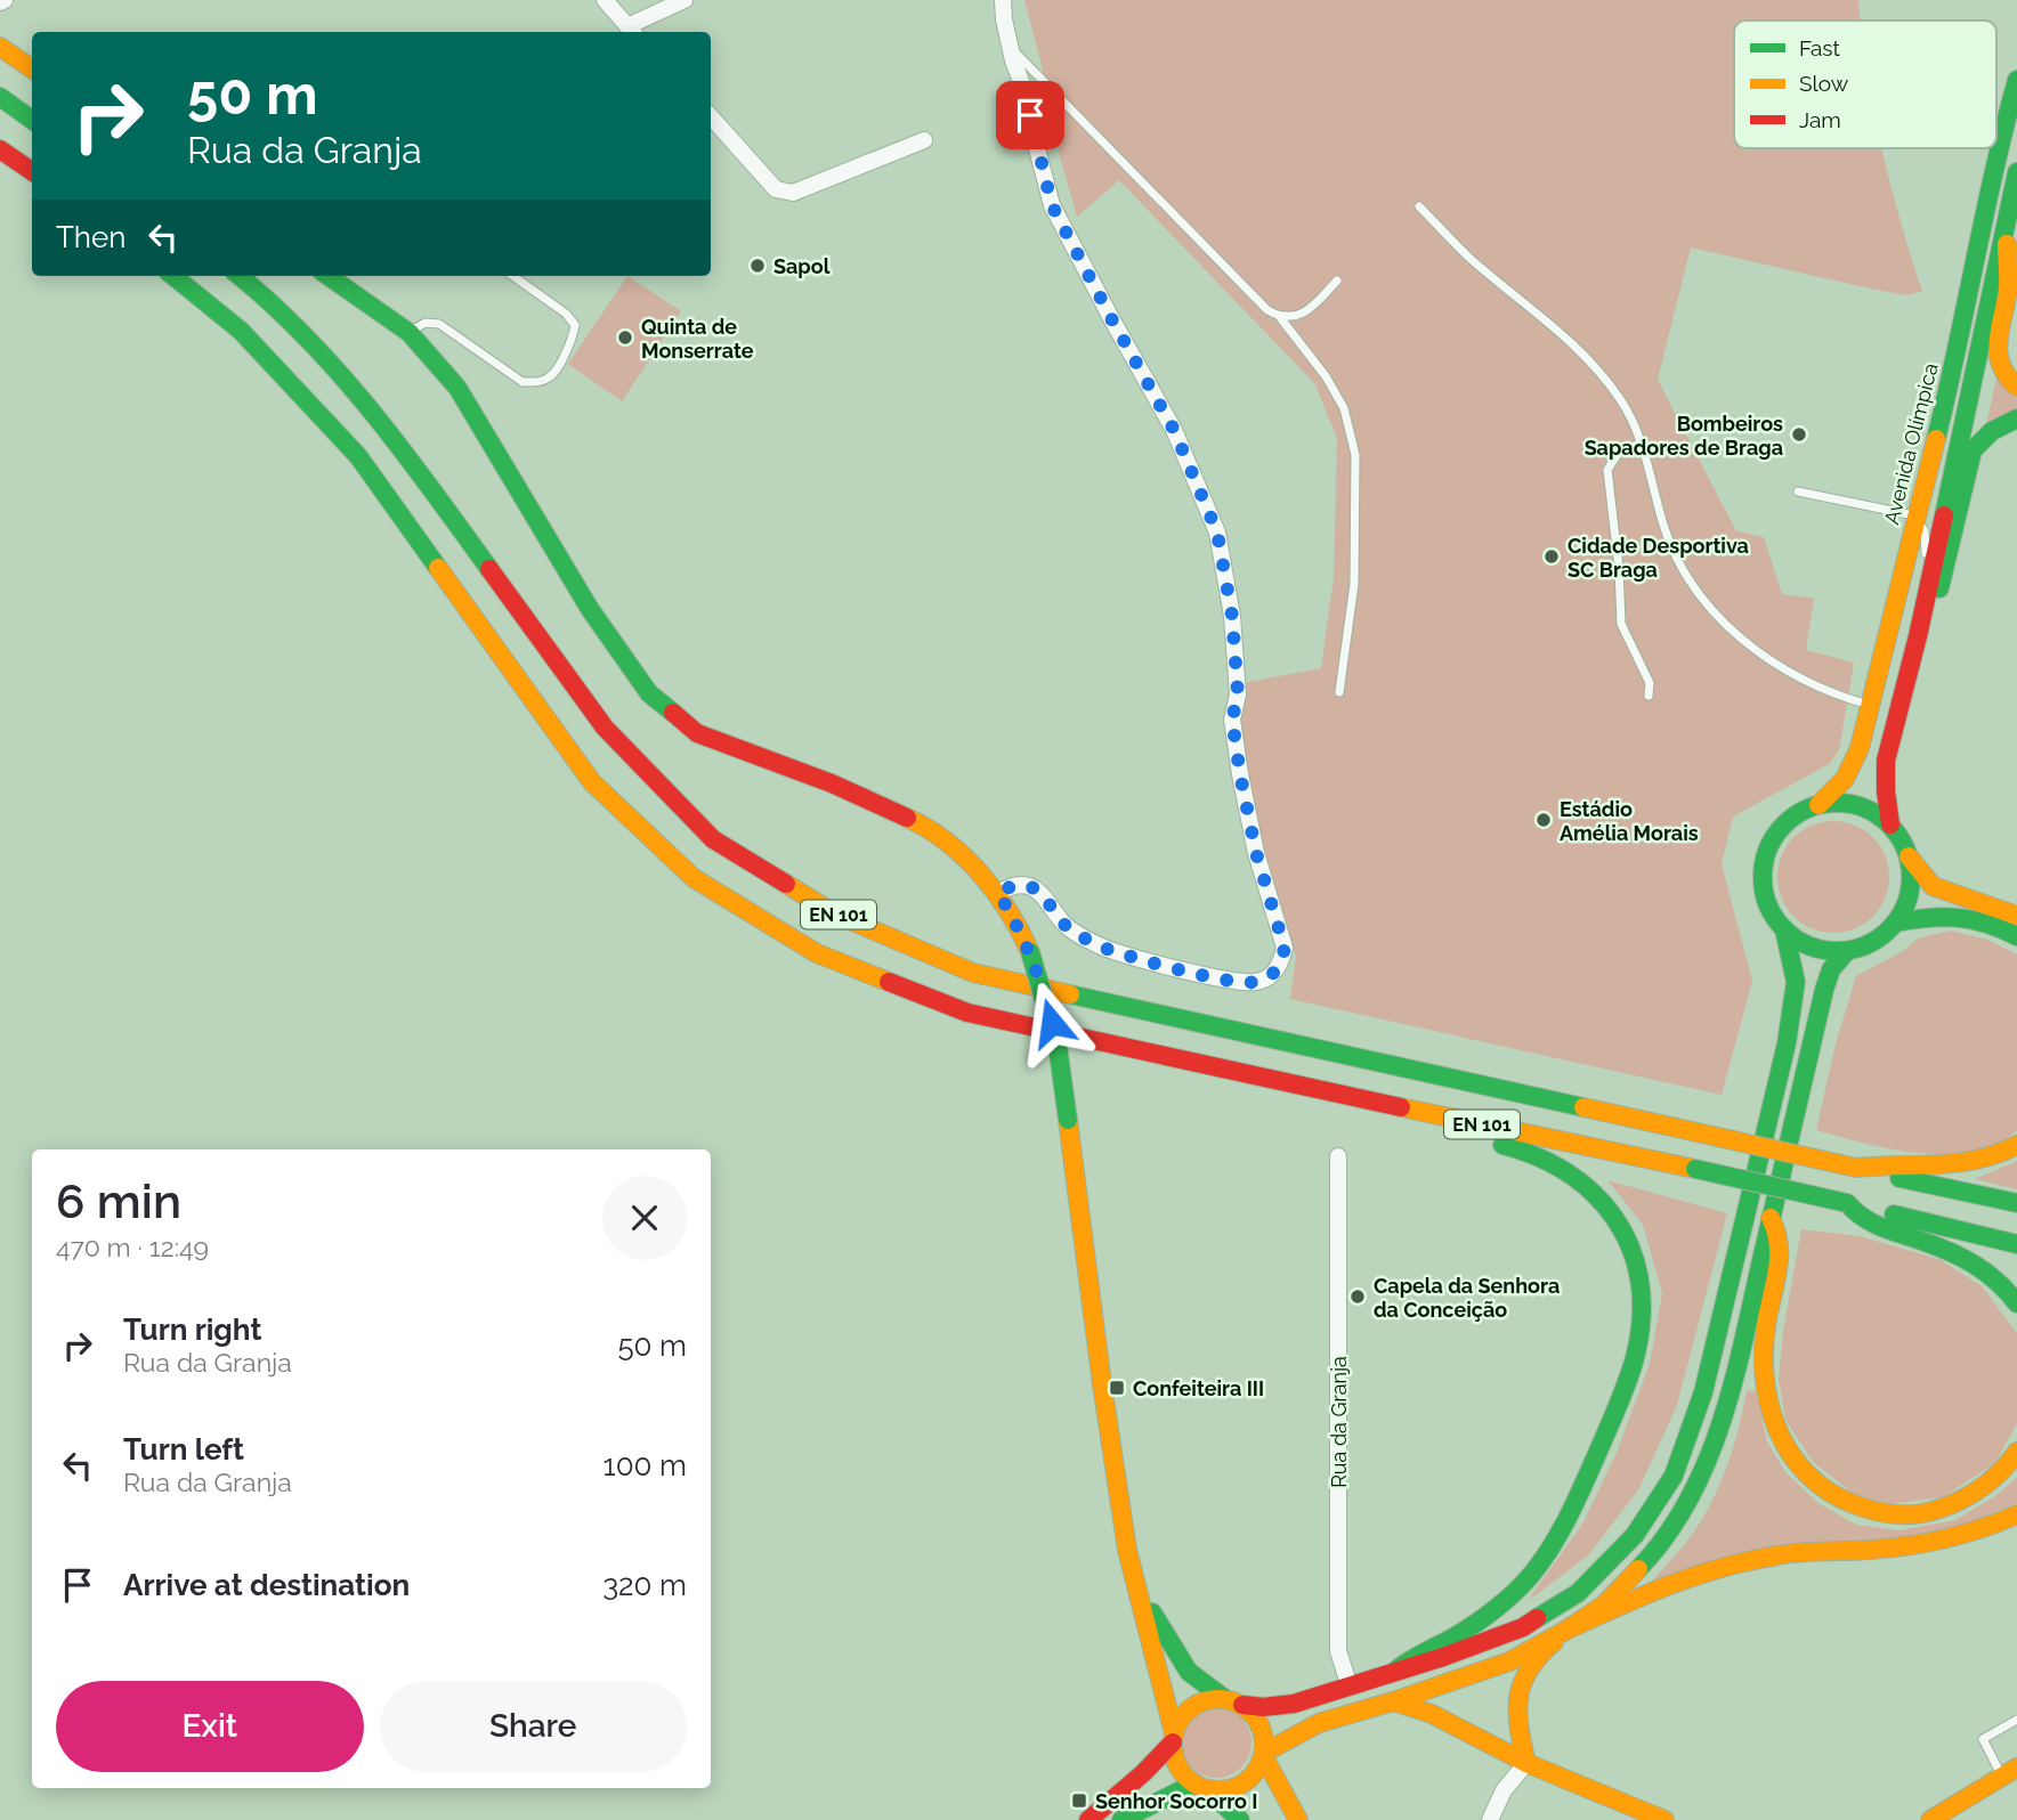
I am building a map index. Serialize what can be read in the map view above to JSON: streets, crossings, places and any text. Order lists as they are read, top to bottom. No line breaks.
{"streets":{"main road":["Avenida Olímpica","EN 101"],"street":["Rua da Granja"]},"places":{"other":["Sapol","Quinta de Monserrate","Bombeiros Sapadores de Braga","Cidade Desportiva SC Braga","Estádio Amélia Morais","Capela da Senhora da Conceição"],"transit":["Confeiteira III","Senhor Socorro I"]},"legend":["Fast","Slow","Jam"],"page":{"turn":["50 m","Rua da Granja"],"then":"Then","heading":["6 min","470 m · 12:49"],"list":[{"name":"Turn right","note":"Rua da Granja","value":"50 m"},{"name":"Turn left","note":"Rua da Granja","value":"100 m"},{"name":"Arrive at destination","value":"320 m"}],"buttons":["Exit","Share"]}}
